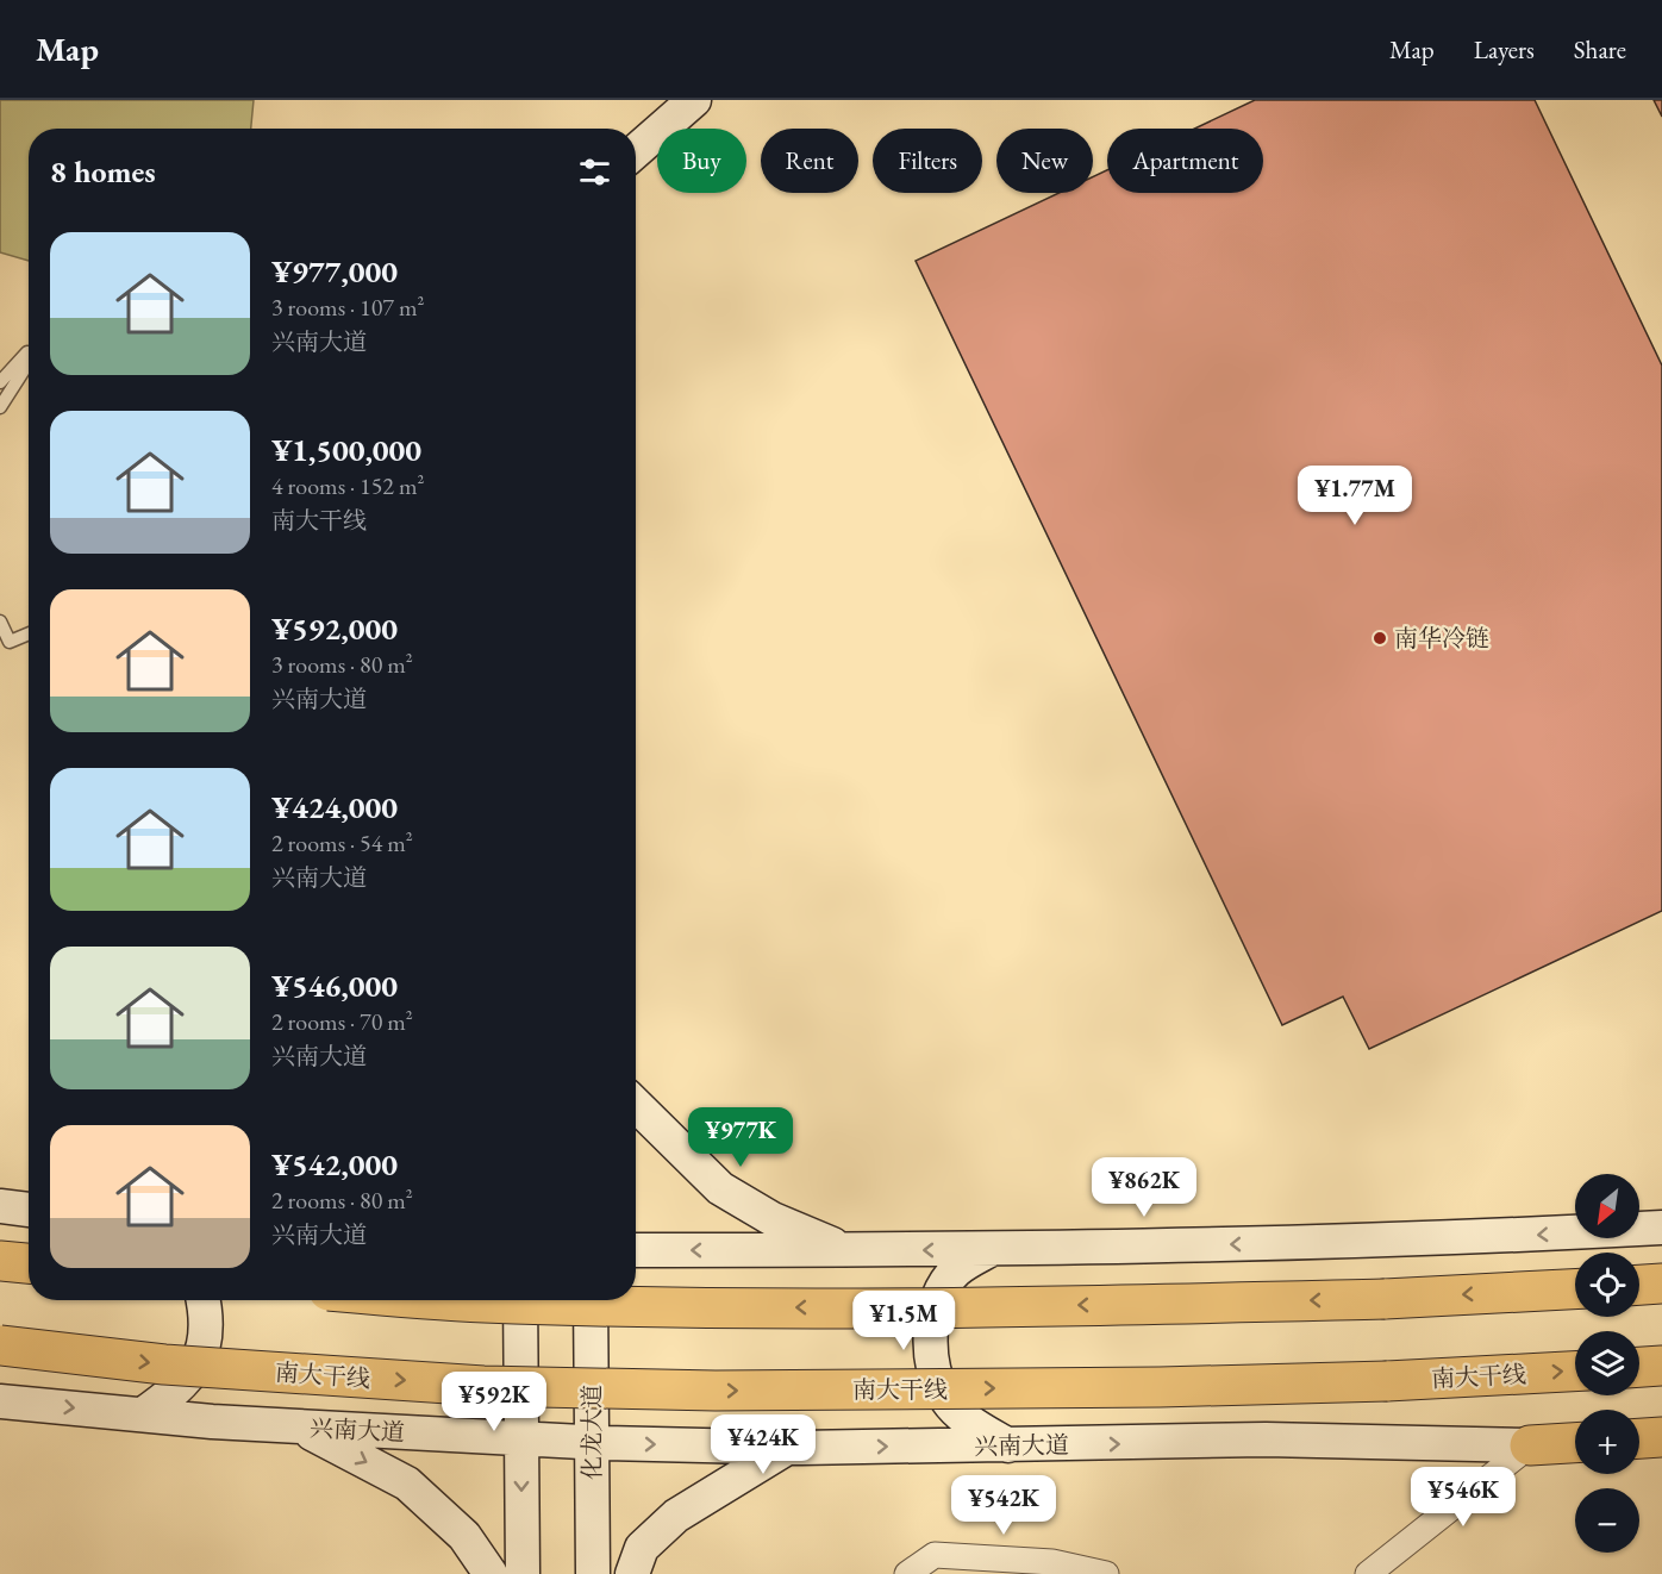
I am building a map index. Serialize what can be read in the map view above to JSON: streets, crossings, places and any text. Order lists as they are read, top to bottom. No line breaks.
{"streets":{"main road":["南大干线","兴南大道","化龙大道"]},"crossings":[["兴南大道","化龙大道"]],"places":["南华冷链"],"north":"bottom left","page":{"header":"Map","nav":["Map","Layers","Share"],"chip":["Buy","Rent","Filters","New","Apartment"],"heading":"8 homes","list":[{"name":"¥977,000","note":"3 rooms · 107 m² · 兴南大道"},{"name":"¥1,500,000","note":"4 rooms · 152 m² · 南大干线"},{"name":"¥592,000","note":"3 rooms · 80 m² · 兴南大道"},{"name":"¥424,000","note":"2 rooms · 54 m² · 兴南大道"},{"name":"¥546,000","note":"2 rooms · 70 m² · 兴南大道"},{"name":"¥542,000","note":"2 rooms · 80 m² · 兴南大道"}],"price":["¥1.77M","¥977K","¥862K","¥1.5M","¥592K","¥424K","¥546K","¥542K"],"map_buttons":["+","−"]}}
